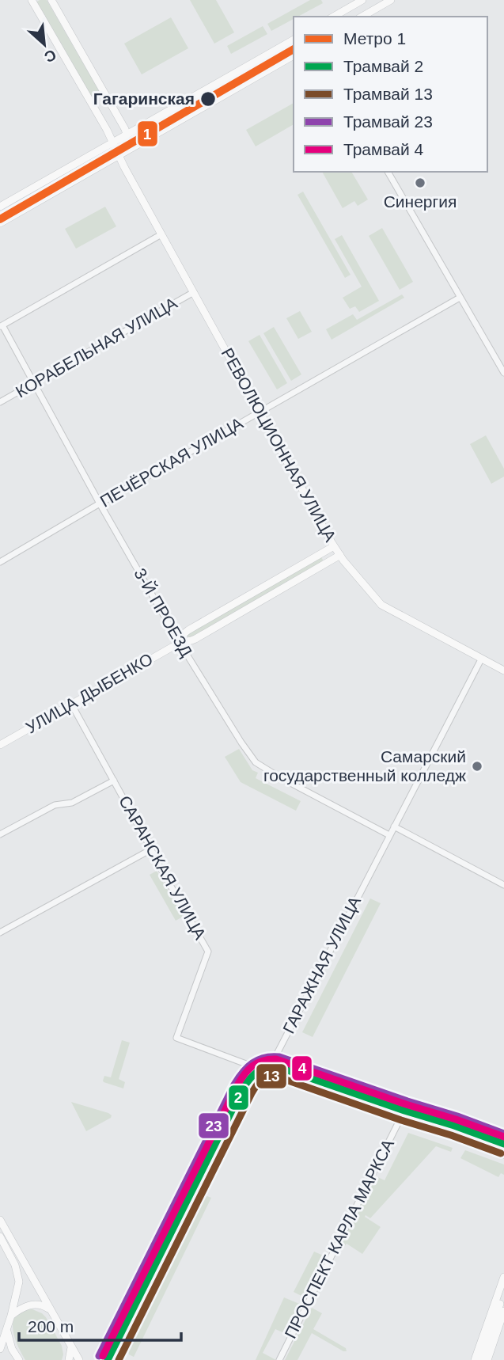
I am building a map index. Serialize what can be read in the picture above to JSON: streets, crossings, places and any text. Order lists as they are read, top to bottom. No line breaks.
{"streets":{"main road":["РЕВОЛЮЦИОННАЯ УЛИЦА","УЛИЦА ДЫБЕНКО"],"street":["КОРАБЕЛЬНАЯ УЛИЦА","ПЕЧЁРСКАЯ УЛИЦА","3-Й ПРОЕЗД","САРАНСКАЯ УЛИЦА","ГАРАЖНАЯ УЛИЦА","ПРОСПЕКТ КАРЛА МАРКСА"]},"crossings":[["КОРАБЕЛЬНАЯ УЛИЦА","РЕВОЛЮЦИОННАЯ УЛИЦА"],["КОРАБЕЛЬНАЯ УЛИЦА","3-Й ПРОЕЗД"],["РЕВОЛЮЦИОННАЯ УЛИЦА","ПЕЧЁРСКАЯ УЛИЦА"],["РЕВОЛЮЦИОННАЯ УЛИЦА","УЛИЦА ДЫБЕНКО"],["РЕВОЛЮЦИОННАЯ УЛИЦА","ГАРАЖНАЯ УЛИЦА"],["ПЕЧЁРСКАЯ УЛИЦА","3-Й ПРОЕЗД"],["3-Й ПРОЕЗД","УЛИЦА ДЫБЕНКО"],["3-Й ПРОЕЗД","ГАРАЖНАЯ УЛИЦА"],["УЛИЦА ДЫБЕНКО","САРАНСКАЯ УЛИЦА"],["САРАНСКАЯ УЛИЦА","ГАРАЖНАЯ УЛИЦА"]],"places":["Гагаринская","Синергия","Самарский государственный колледж"],"lines":["metro line 1","tram line 23","tram line 4","tram line 2","tram line 13"],"legend":["Метро 1","Трамвай 2","Трамвай 13","Трамвай 23","Трамвай 4"],"scale_bar":"200 m","north":"bottom right"}
